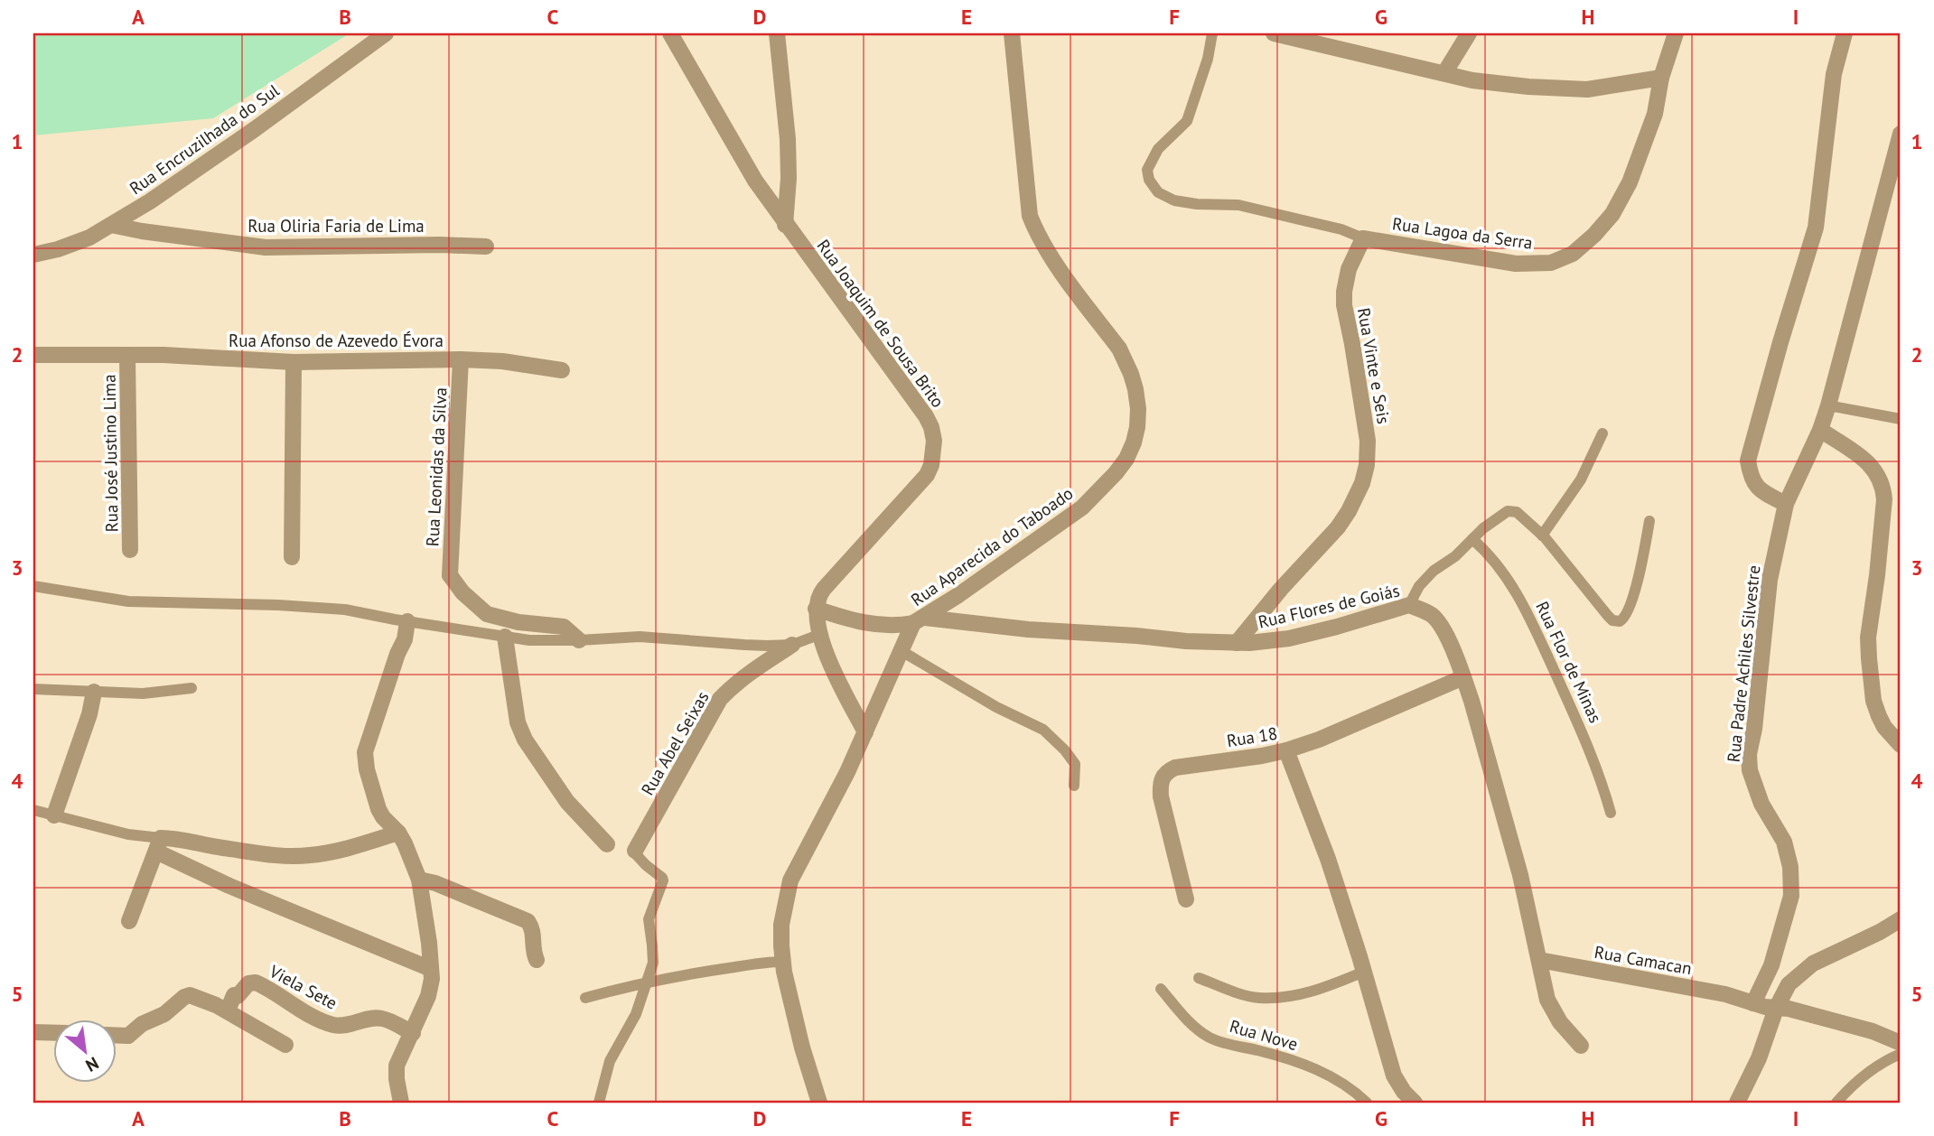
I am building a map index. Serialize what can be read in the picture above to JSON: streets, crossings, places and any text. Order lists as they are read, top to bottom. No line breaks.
{"streets":{"street":["Rua Encruzilhada do Sul","Rua Oliria Faria de Lima","Rua Lagoa da Serra","Rua Joaquim de Sousa Brito","Rua Afonso de Azevedo Évora","Rua Vinte e Seis","Rua José Justino Lima","Rua Leonidas da Silva","Rua Aparecida do Taboado","Rua Flores de Goiás","Rua Padre Achiles Silvestre","Rua 18","Rua Abel Seixas","Rua Camacan","Viela Sete"],"lane":["Rua Flor de Minas","Rua Nove"]},"crossings":[["Rua Encruzilhada do Sul","Rua Oliria Faria de Lima"],["Rua Lagoa da Serra","Rua Vinte e Seis"],["Rua Joaquim de Sousa Brito","Rua Flores de Goiás"],["Rua Afonso de Azevedo Évora","Rua José Justino Lima"],["Rua Afonso de Azevedo Évora","Rua Leonidas da Silva"],["Rua Vinte e Seis","Rua Flores de Goiás"],["Rua Aparecida do Taboado","Rua Flores de Goiás"],["Rua Flores de Goiás","Rua 18"],["Rua Flores de Goiás","Rua Camacan"],["Rua Padre Achiles Silvestre","Rua Camacan"]],"north":"bottom right","grid":{"columns":["A","B","C","D","E","F","G","H","I"],"rows":["1","2","3","4","5"]}}
